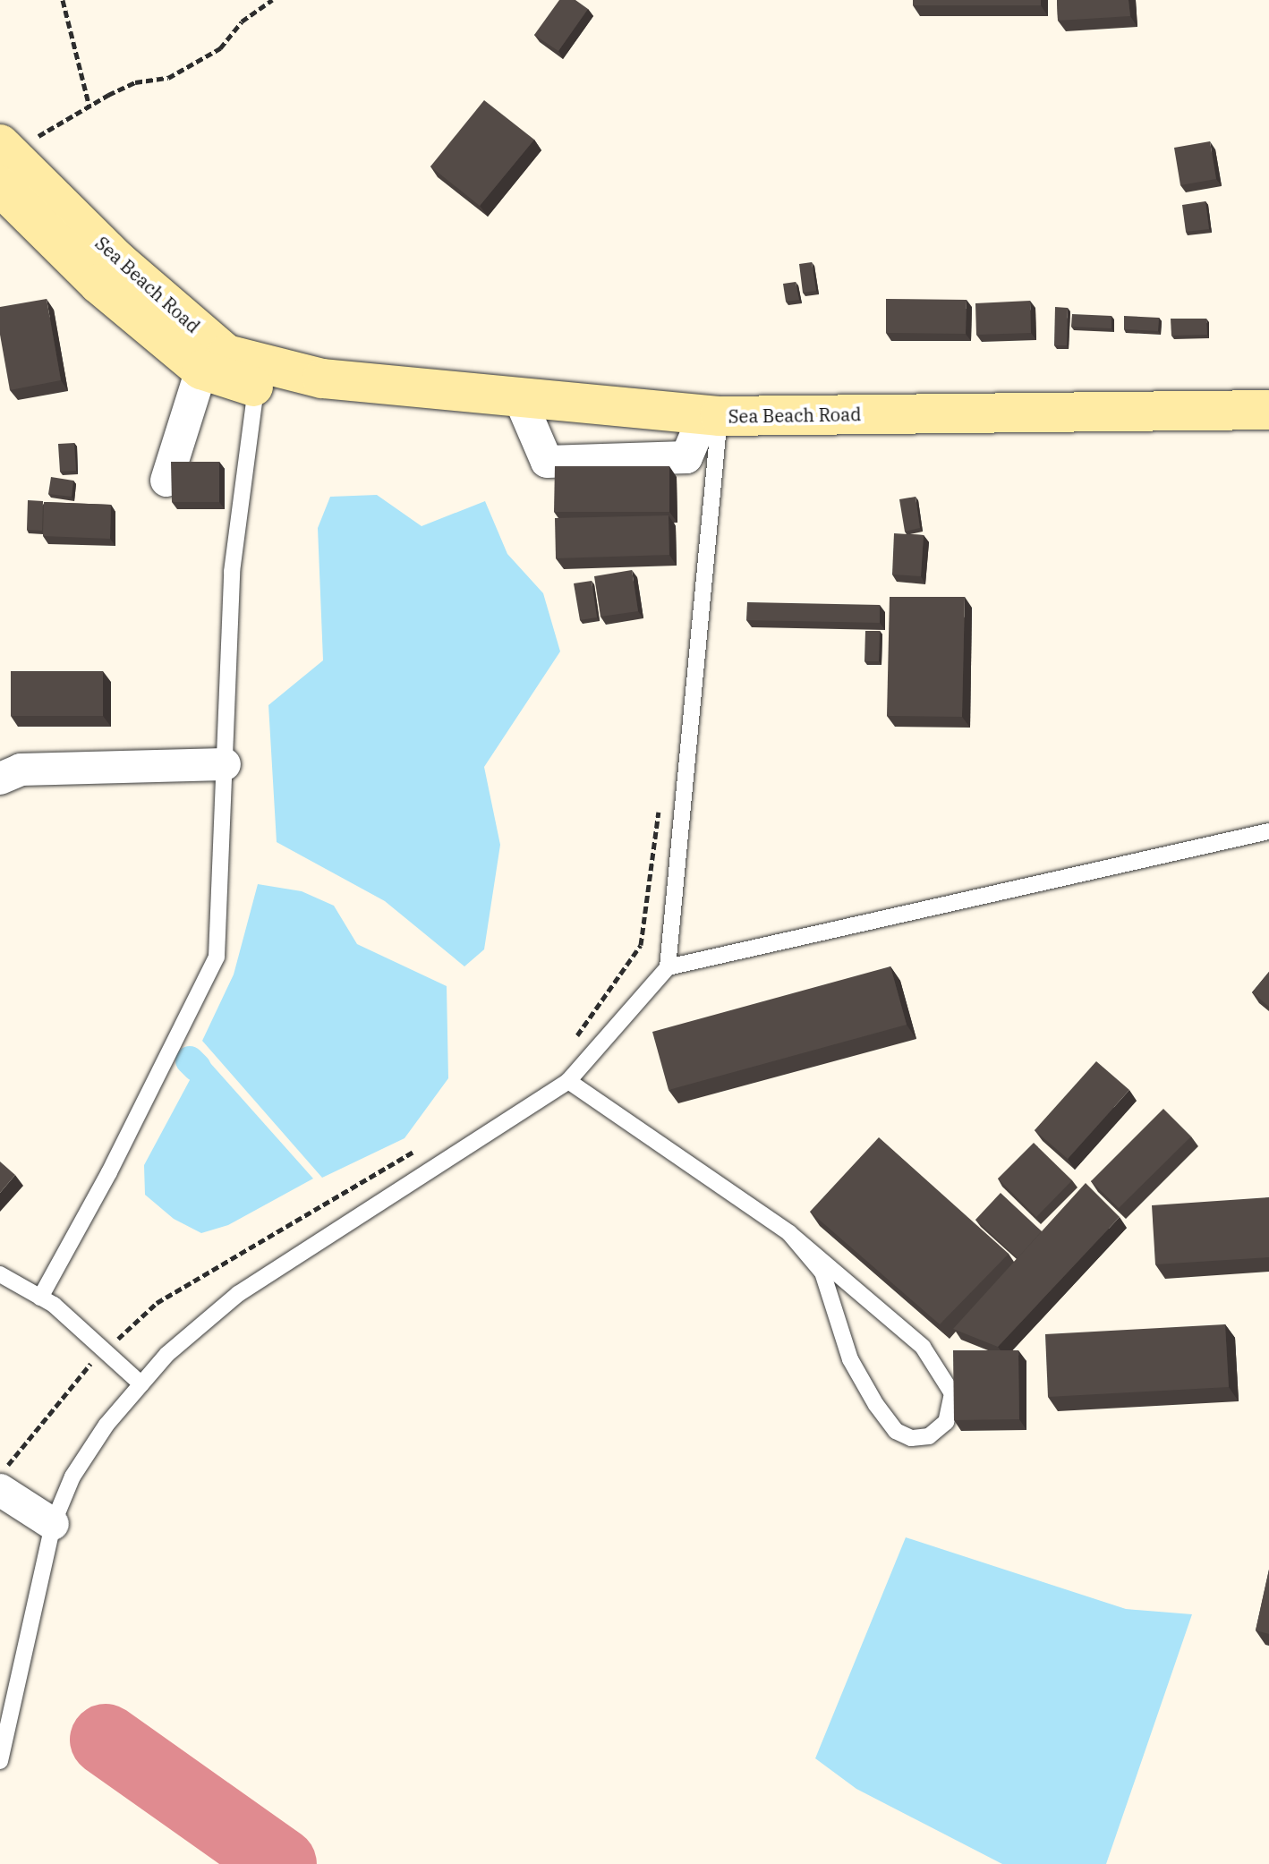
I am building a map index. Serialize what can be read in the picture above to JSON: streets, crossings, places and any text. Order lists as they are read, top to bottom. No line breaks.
{"streets":{"main road":["Sea Beach Road"]}}
